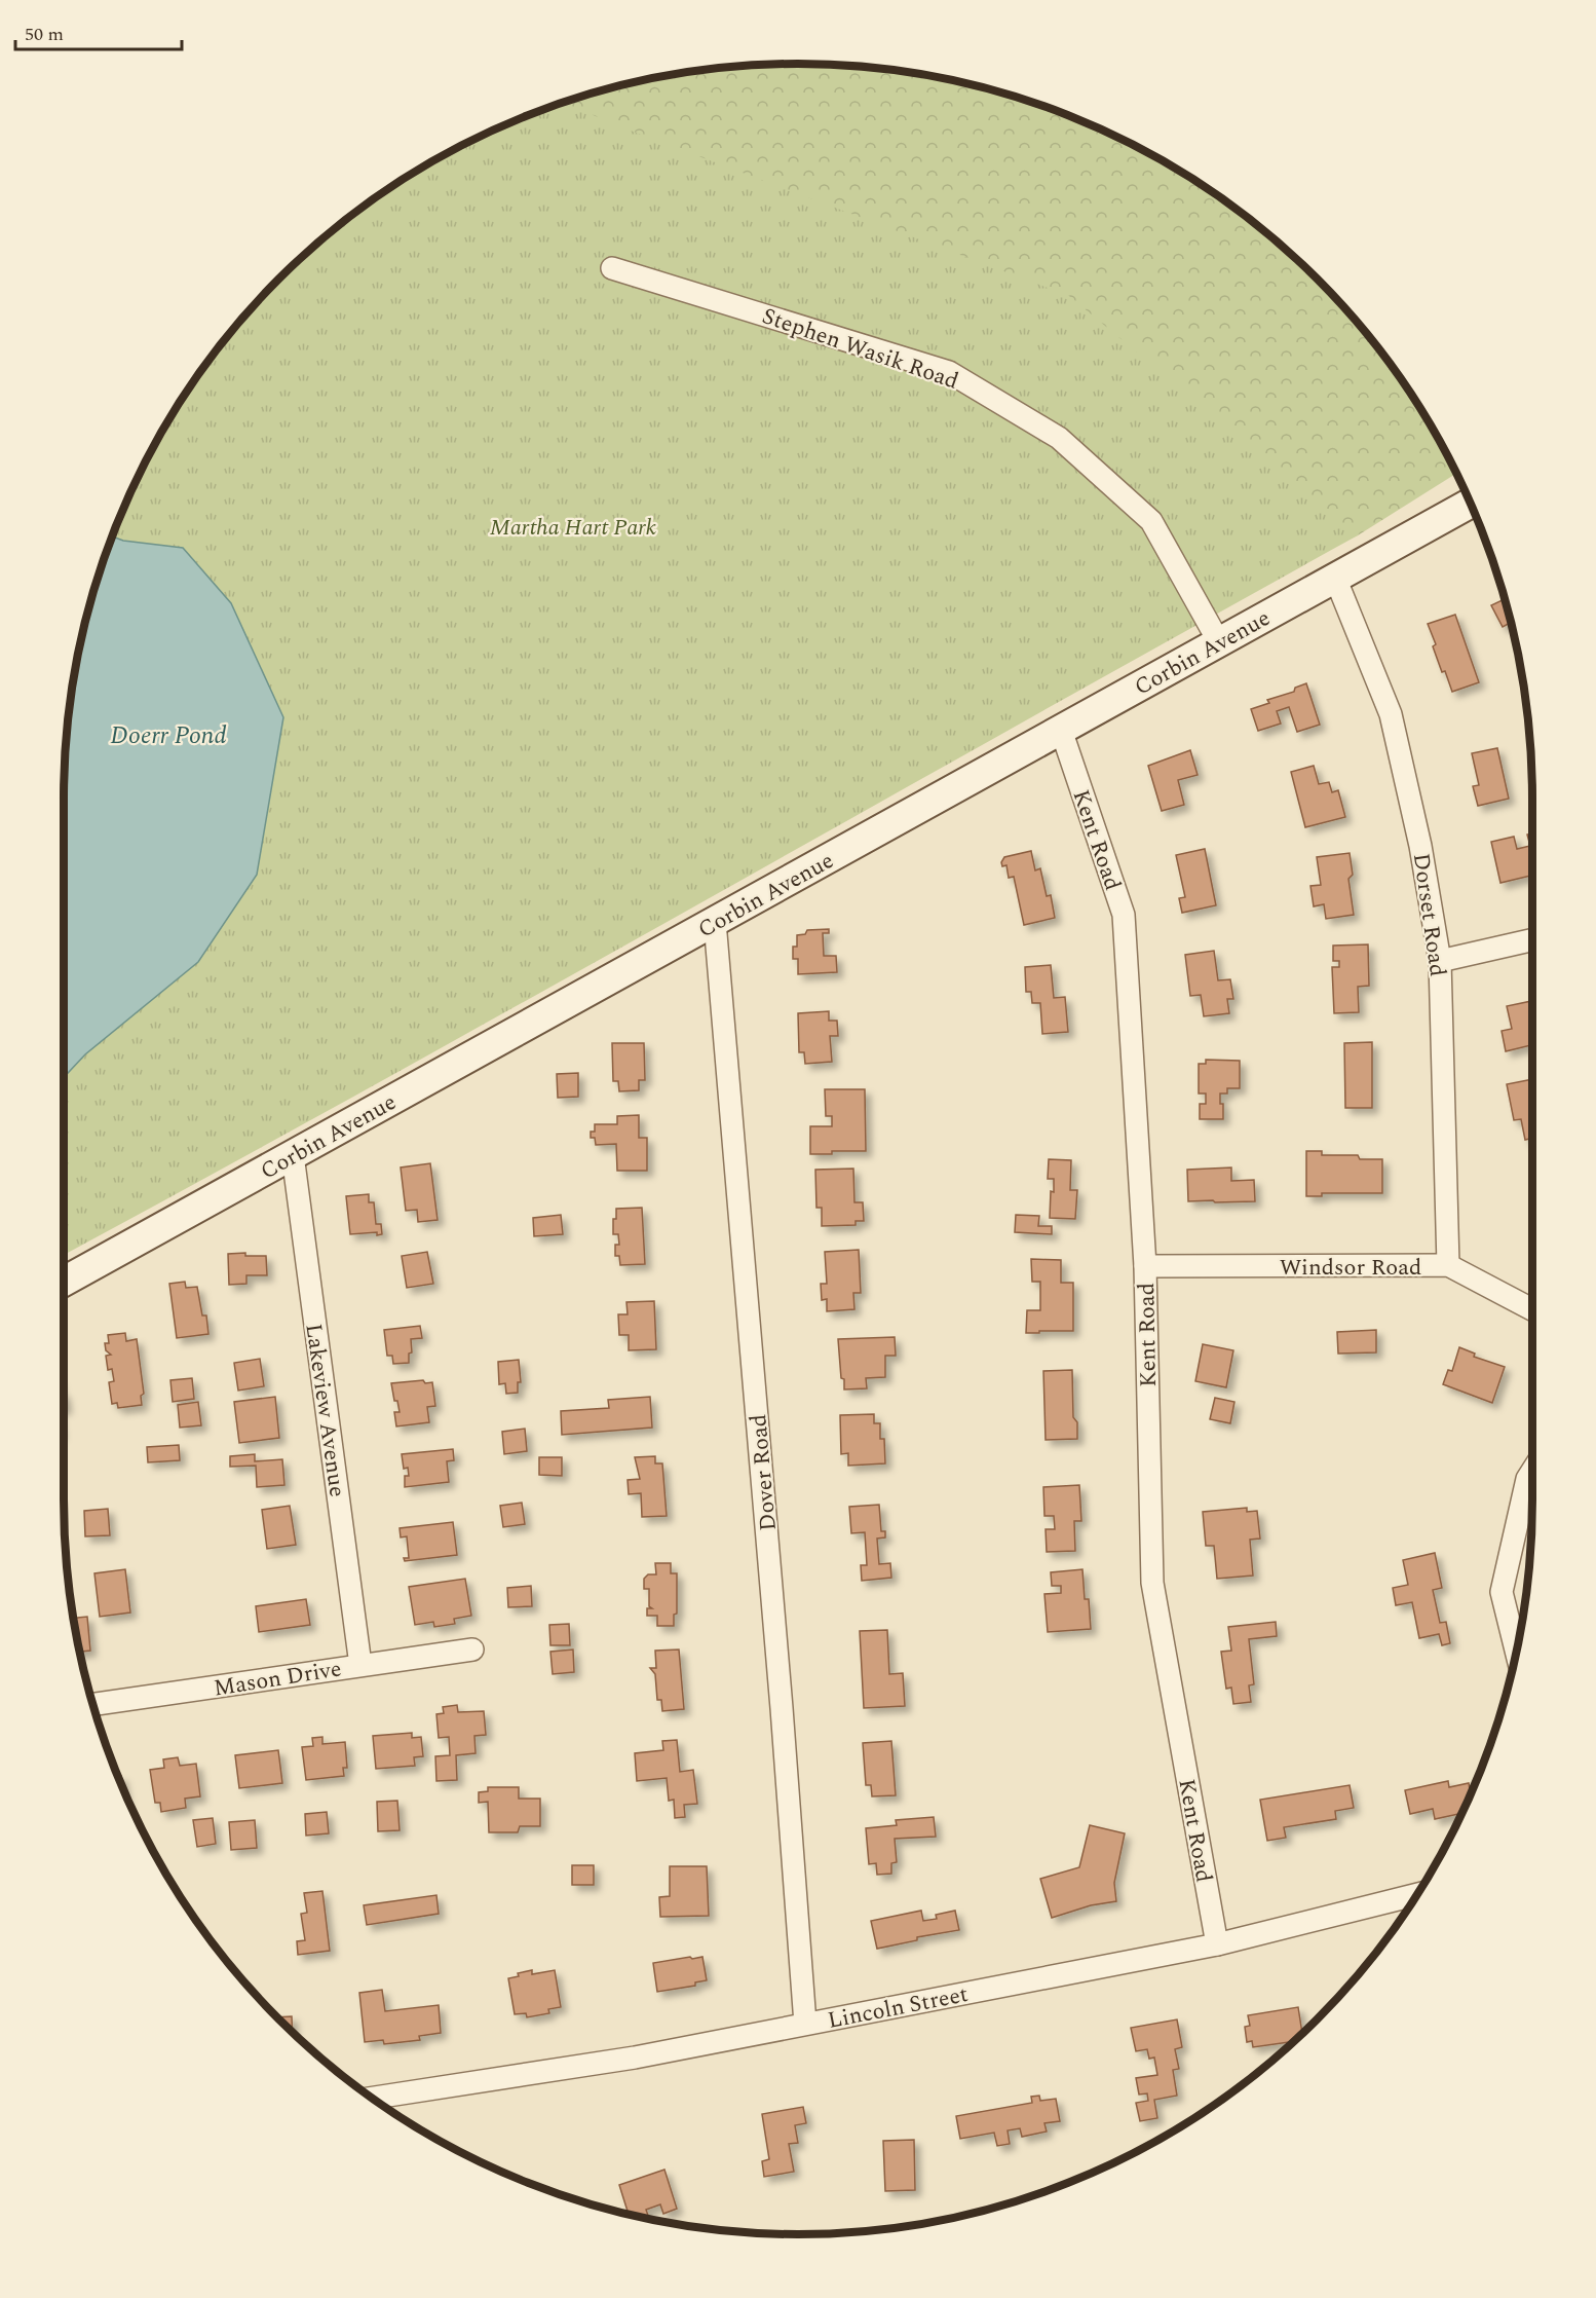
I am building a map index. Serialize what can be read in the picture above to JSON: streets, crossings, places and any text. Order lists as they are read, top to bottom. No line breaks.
{"streets":{"main road":["Corbin Avenue"],"street":["Stephen Wasik Road","Kent Road","Dorset Road","Windsor Road","Lakeview Avenue","Dover Road","Mason Drive","Lincoln Street"]},"crossings":[["Stephen Wasik Road","Corbin Avenue"],["Corbin Avenue","Kent Road"],["Corbin Avenue","Dorset Road"],["Corbin Avenue","Lakeview Avenue"],["Corbin Avenue","Dover Road"],["Kent Road","Windsor Road"],["Kent Road","Lincoln Street"],["Dorset Road","Windsor Road"],["Lakeview Avenue","Mason Drive"],["Dover Road","Lincoln Street"]],"water":["Doerr Pond"],"parks":["Martha Hart Park"],"scale_bar":"50 m"}
